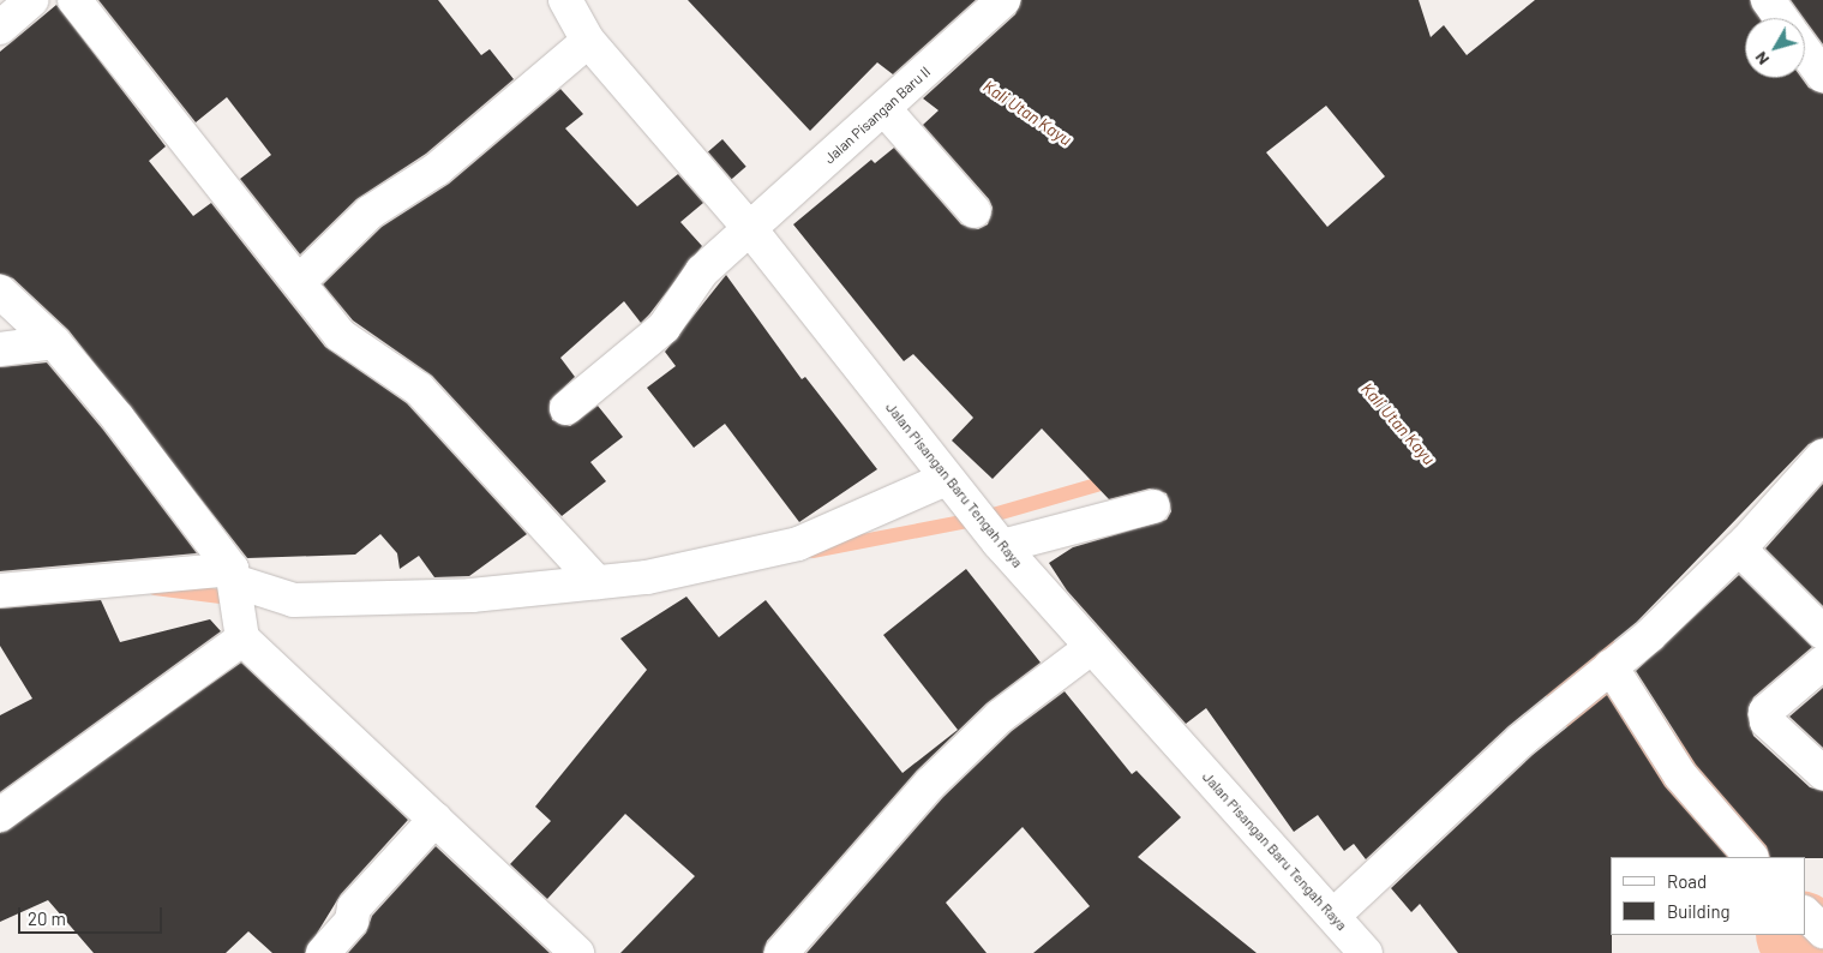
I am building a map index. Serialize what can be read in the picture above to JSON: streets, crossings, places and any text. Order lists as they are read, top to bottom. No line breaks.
{"streets":{"street":["Jalan Pisangan Baru II","Jalan Pisangan Baru Tengah Raya"]},"crossings":[["Jalan Pisangan Baru II","Jalan Pisangan Baru Tengah Raya"]],"water":["Kali Utan Kayu"],"legend":["Road","Building"],"scale_bar":"20 m","north":"bottom left"}
